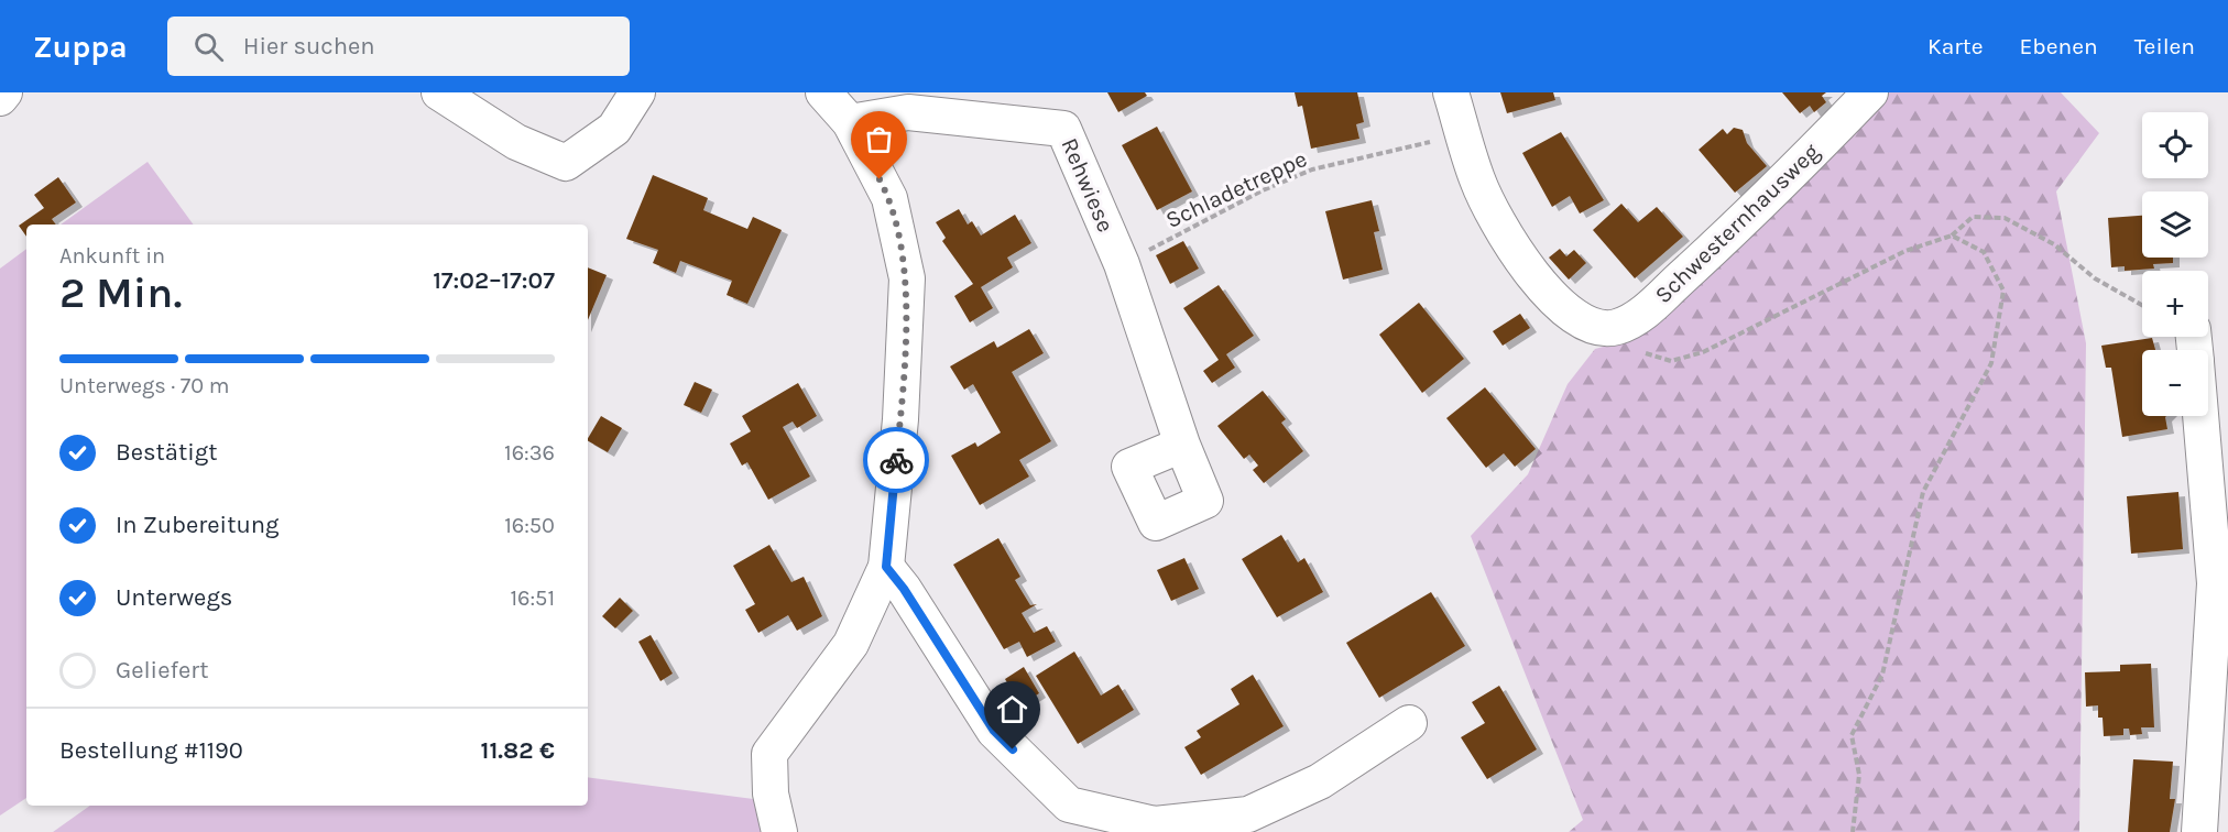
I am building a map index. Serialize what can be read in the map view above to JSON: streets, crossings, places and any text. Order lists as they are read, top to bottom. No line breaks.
{"streets":{"street":["Rehwiese","Schwesternhausweg"],"path":["Schladetreppe"]},"crossings":[["Rehwiese","Schladetreppe"]],"page":{"header":"Zuppa","search":"Hier suchen","nav":["Karte","Ebenen","Teilen"],"map_buttons":["+","−"],"heading":["2 Min.","Ankunft in","17:02–17:07"],"panel":["Bestellung #1190","11.82 €"],"bar":"Unterwegs · 70 m","list":[["Bestätigt","16:36"],["In Zubereitung","16:50"],["Unterwegs","16:51"],"Geliefert"]}}
